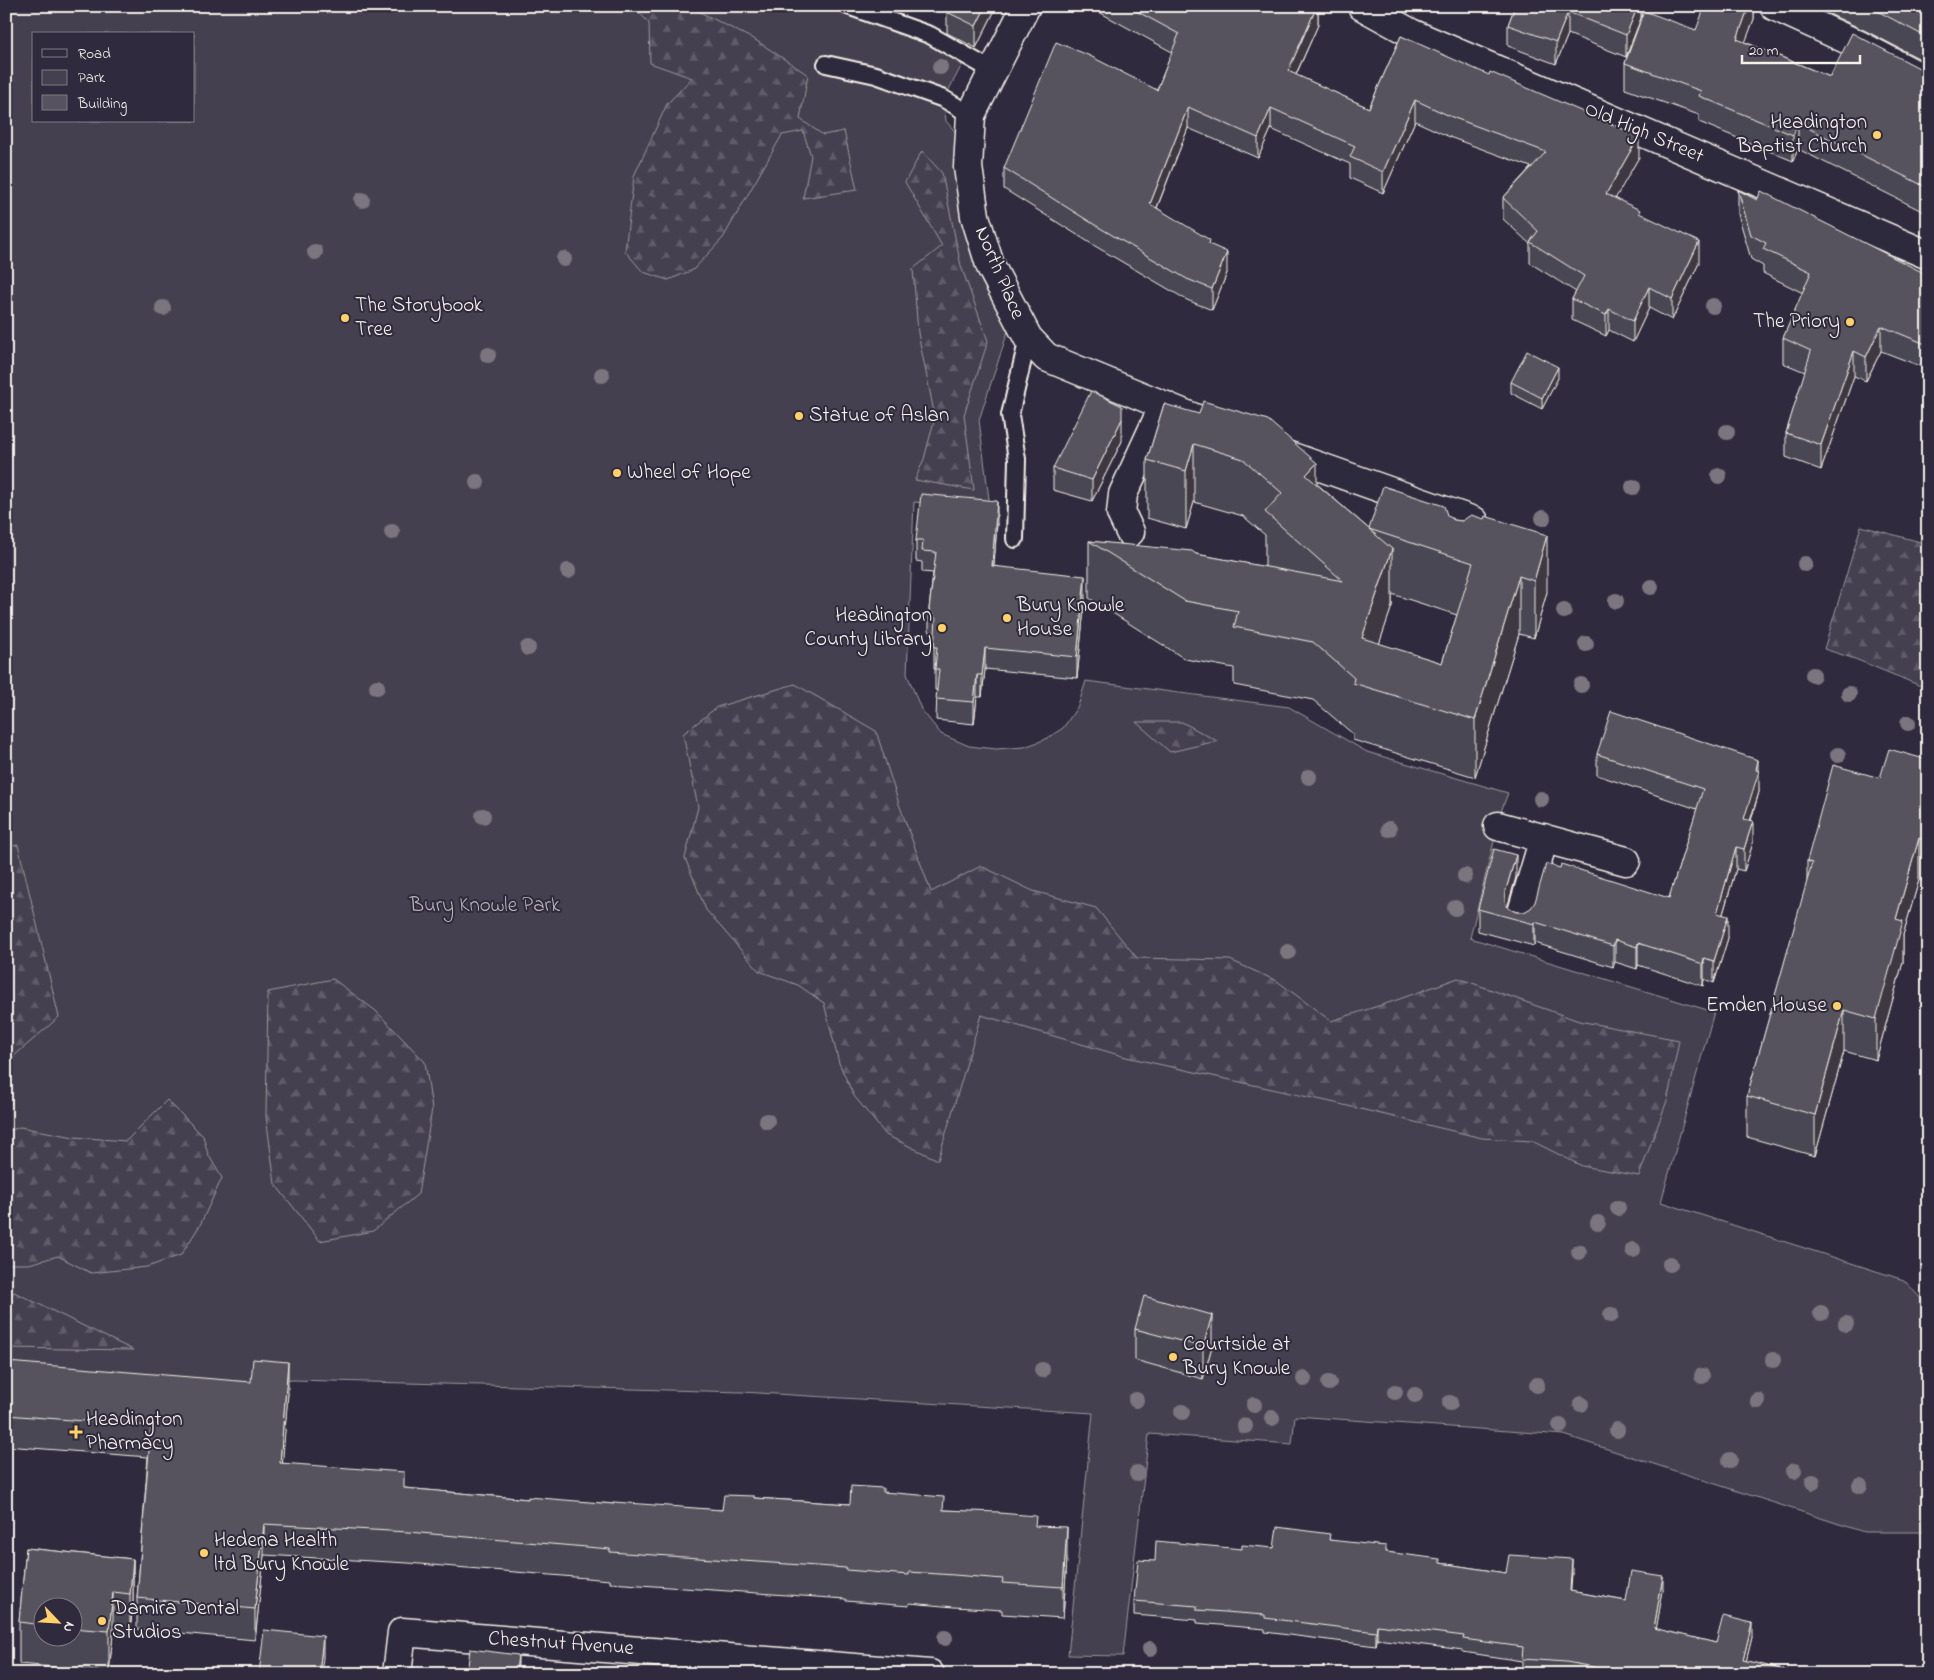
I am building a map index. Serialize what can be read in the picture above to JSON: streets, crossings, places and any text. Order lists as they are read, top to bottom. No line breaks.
{"streets":{"street":["Old High Street","North Place","Chestnut Avenue"]},"parks":["Bury Knowle Park"],"places":{"other":["Headington Baptist Church","The Storybook Tree","The Priory","Statue of Aslan","Wheel of Hope","Bury Knowle House","Headington County Library","Emden House","Courtside at Bury Knowle","Hedena Health ltd Bury Knowle","Damira Dental Studios"],"health":["Headington Pharmacy"]},"legend":["Road","Park","Building"],"scale_bar":"20 m","north":"bottom right"}
